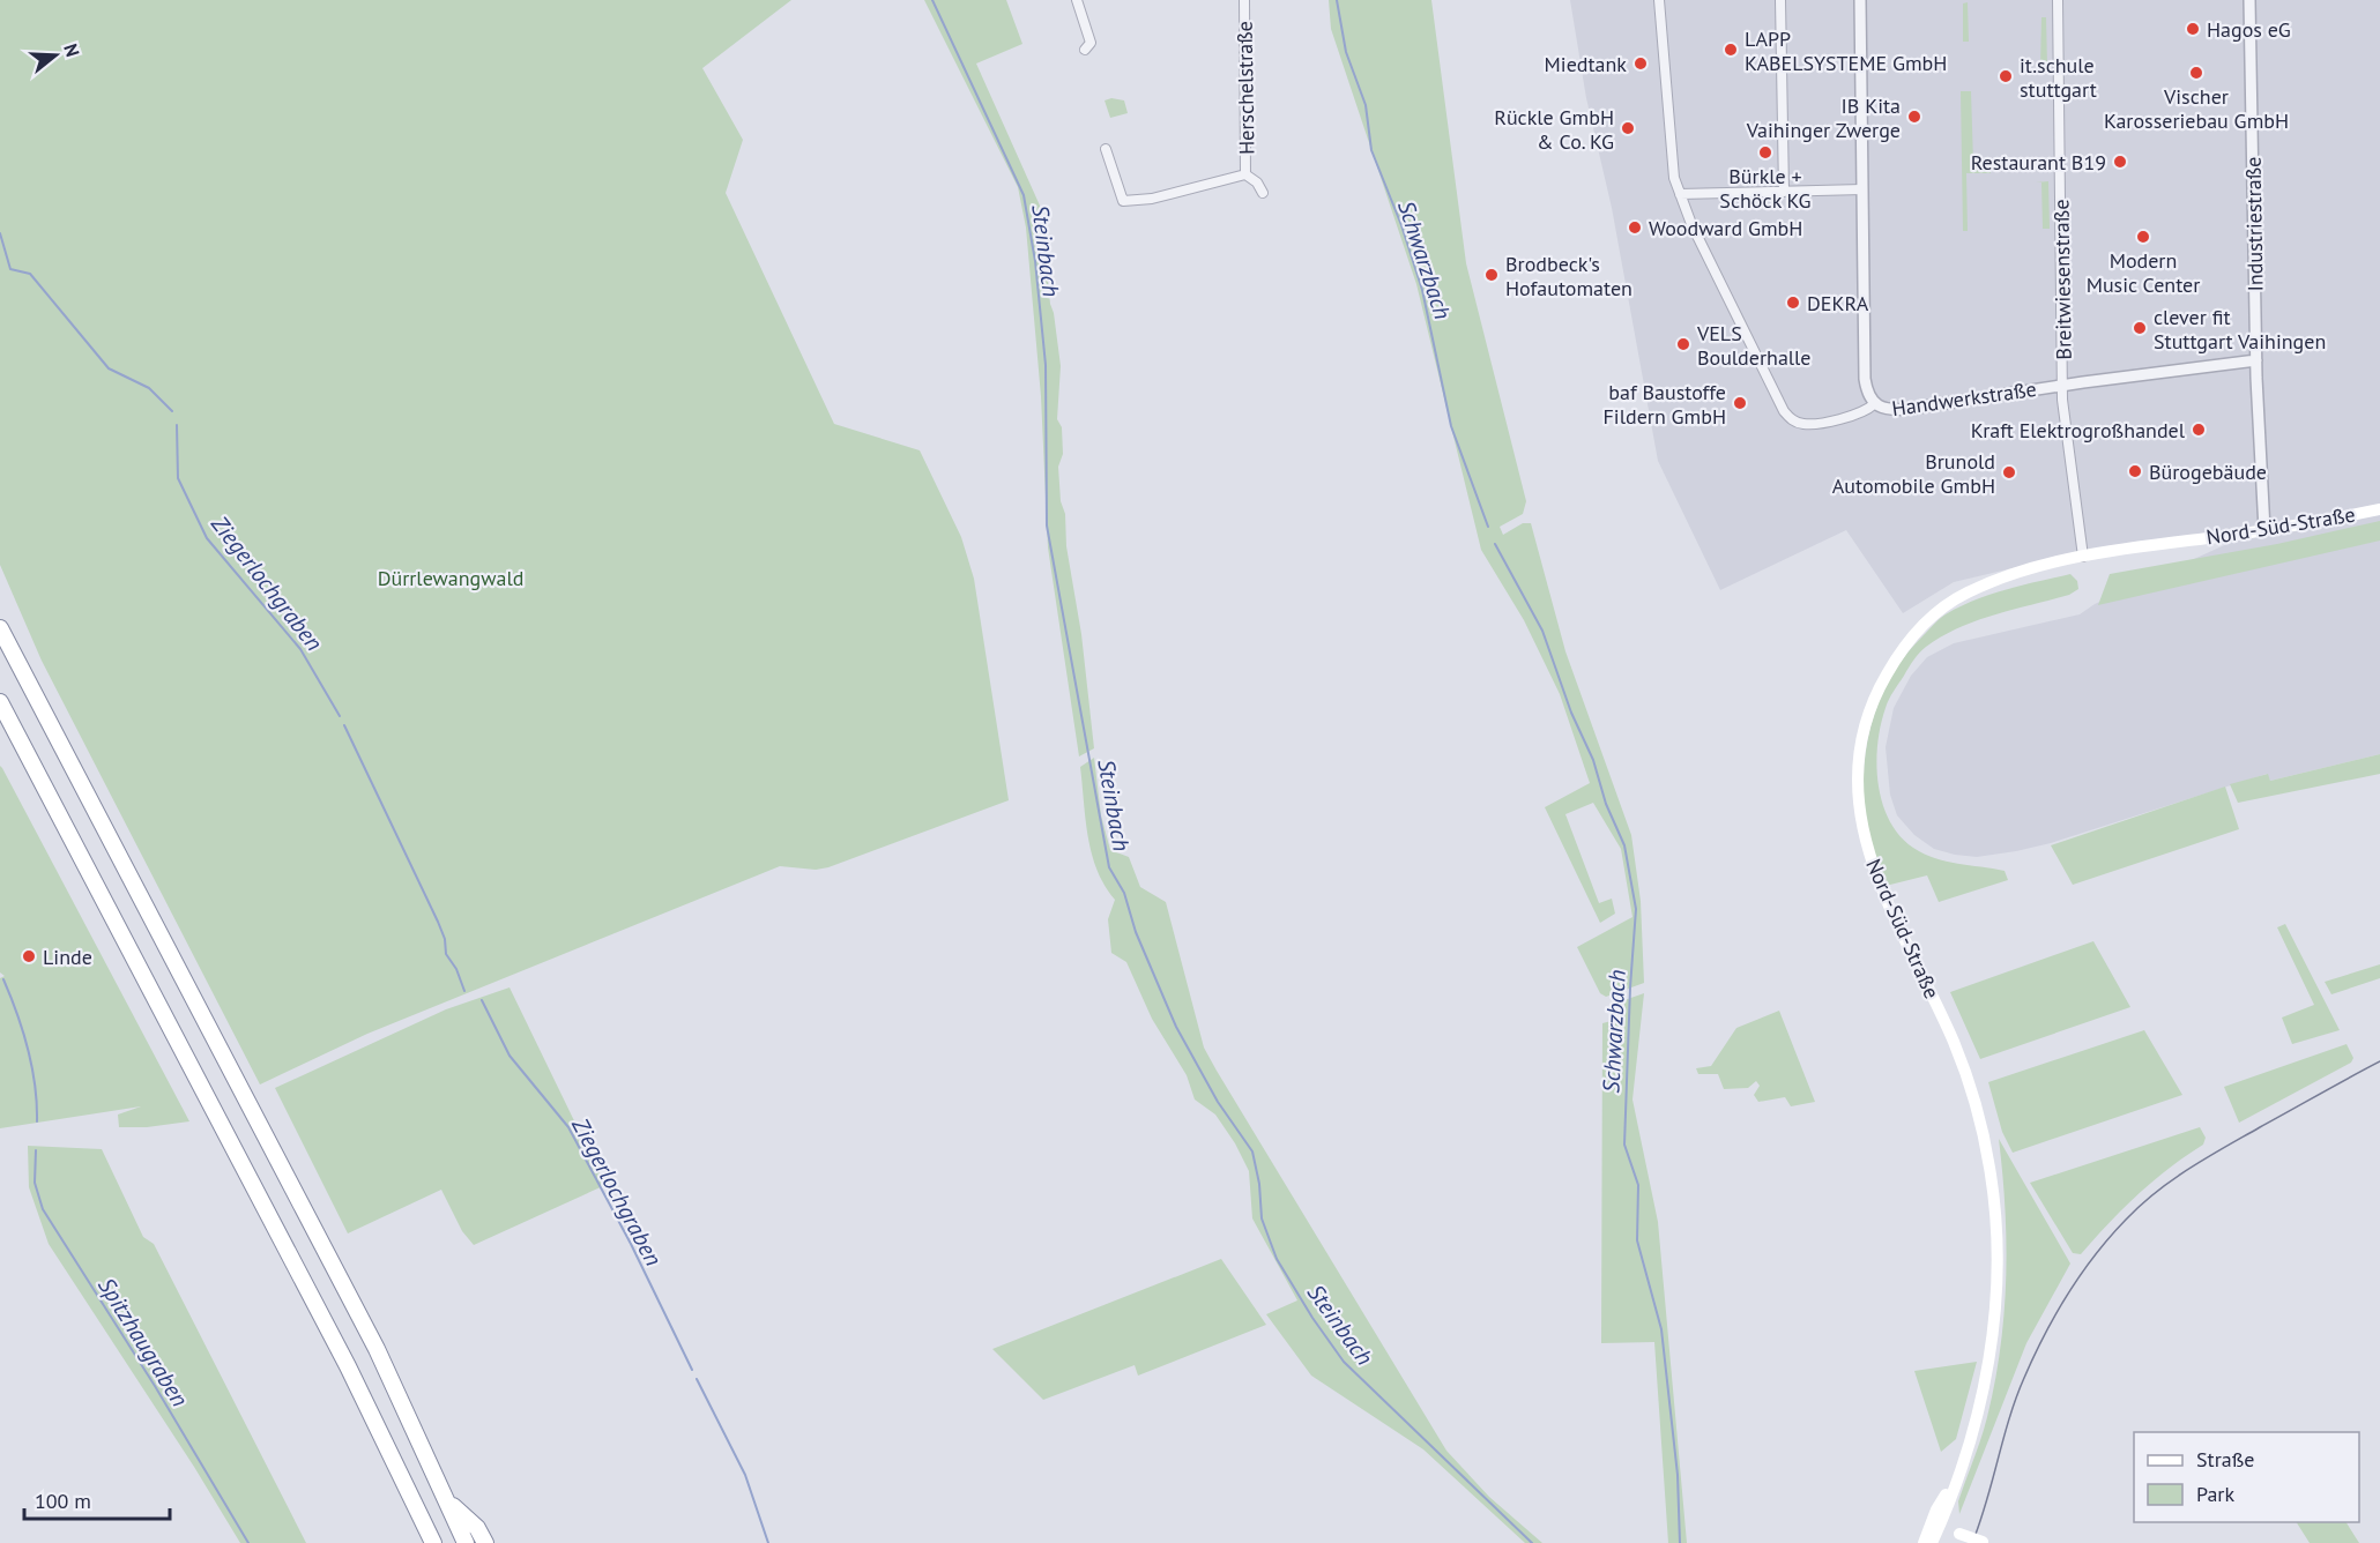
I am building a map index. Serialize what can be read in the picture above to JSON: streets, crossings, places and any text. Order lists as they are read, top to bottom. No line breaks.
{"streets":{"main road":["Nord-Süd-Straße"],"street":["Herschelstraße","Industriestraße","Breitwiesenstraße","Handwerkstraße"]},"crossings":[["Industriestraße","Handwerkstraße"],["Industriestraße","Nord-Süd-Straße"],["Breitwiesenstraße","Handwerkstraße"],["Breitwiesenstraße","Nord-Süd-Straße"]],"water":["Steinbach","Schwarzbach","Ziegerlochgraben","Spitzhaugraben"],"parks":["Dürrlewangwald"],"places":["Hagos eG","LAPP KABELSYSTEME GmbH","Miedtank","Vischer Karosseriebau GmbH","it.schule stuttgart","IB Kita Vaihinger Zwerge","Rückle GmbH & Co. KG","Bürkle + Schöck KG","Restaurant B19","Woodward GmbH","Modern Music Center","Brodbeck's Hofautomaten","DEKRA","clever fit Stuttgart Vaihingen","VELS Boulderhalle","baf Baustoffe Fildern GmbH","Kraft Elektrogroßhandel","Bürogebäude","Brunold Automobile GmbH","Linde"],"legend":["Straße","Park"],"scale_bar":"100 m","north":"right"}
